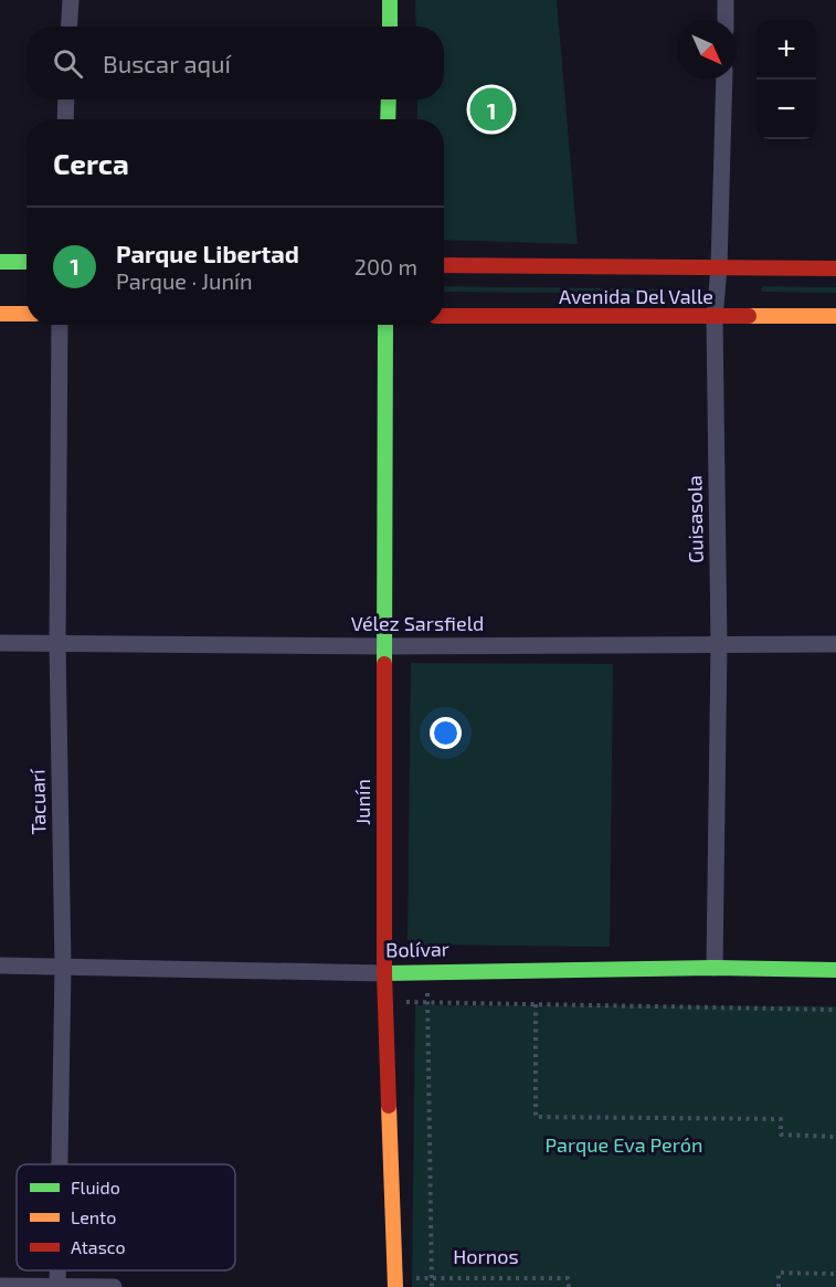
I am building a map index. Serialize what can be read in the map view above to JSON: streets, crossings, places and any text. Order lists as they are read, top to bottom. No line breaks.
{"streets":{"street":["Avenida Del Valle","Guisasola","Vélez Sarsfield","Tacuarí","Junín","Bolívar"],"path":["Hornos"]},"crossings":[["Avenida Del Valle","Guisasola"],["Guisasola","Vélez Sarsfield"],["Guisasola","Bolívar"],["Vélez Sarsfield","Tacuarí"],["Vélez Sarsfield","Junín"],["Tacuarí","Bolívar"],["Junín","Bolívar"],["Junín","Hornos"]],"parks":["Parque Eva Perón"],"legend":["Fluido","Lento","Atasco"],"north":"bottom right","page":{"map_buttons":["+","−"],"search":"Buscar aquí","pins":"1","heading":"Cerca","list":[{"mark":"1","name":"Parque Libertad","note":"Parque · Junín","value":"200 m"}]}}
